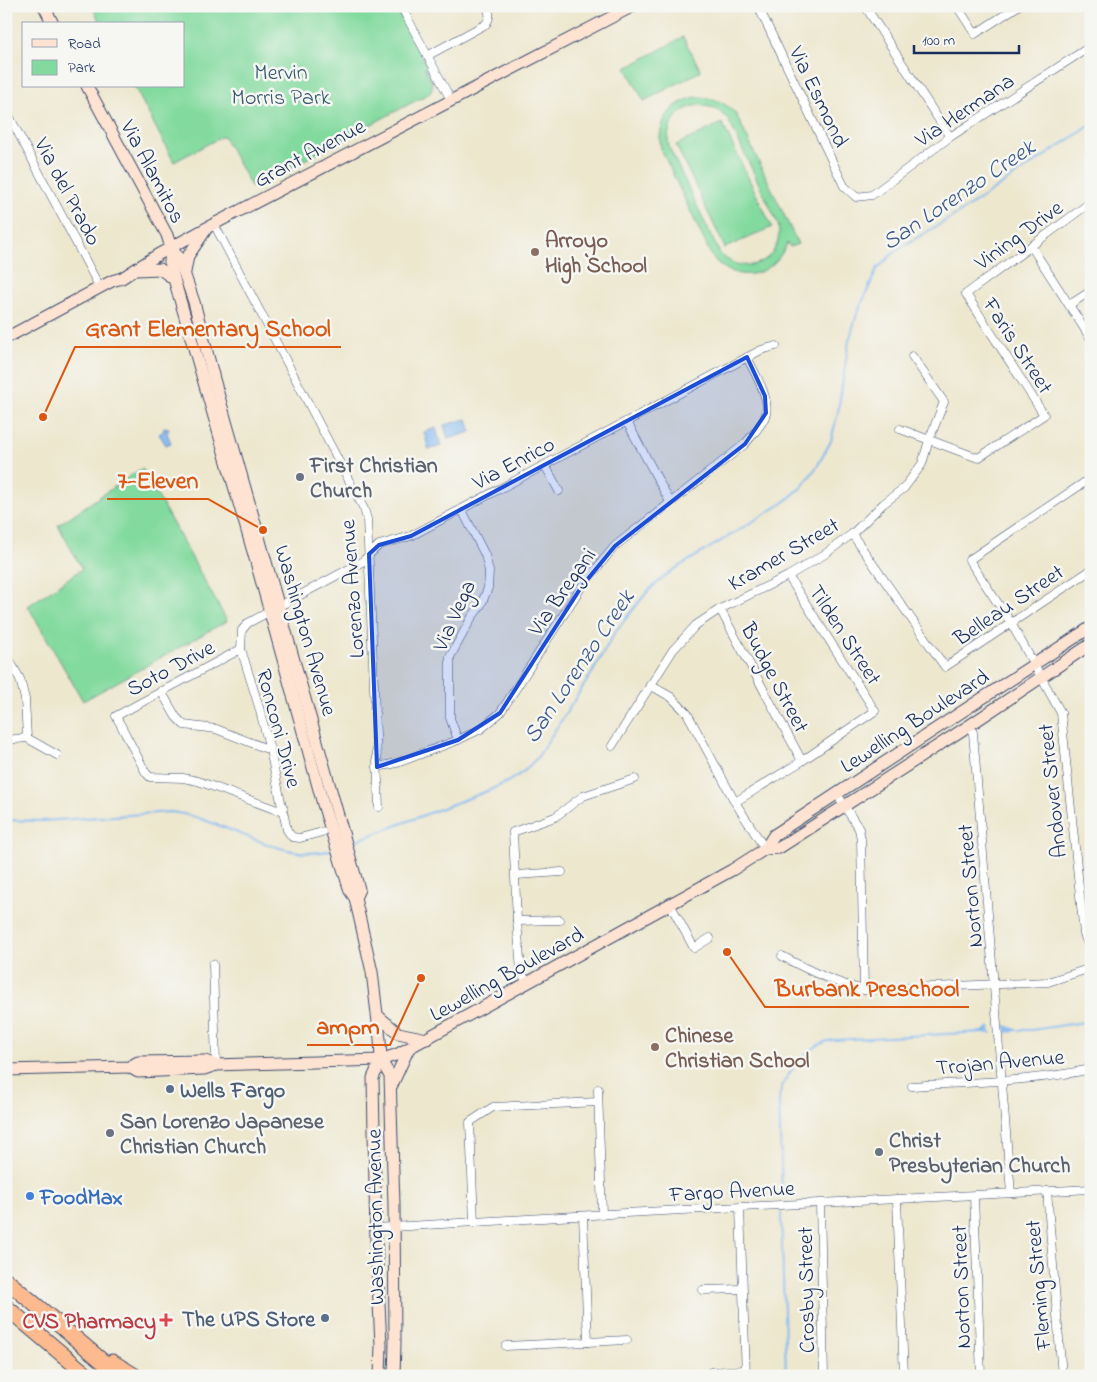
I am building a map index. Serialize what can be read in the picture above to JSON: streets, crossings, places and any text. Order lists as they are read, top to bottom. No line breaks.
{"streets":{"main road":["Grant Avenue","Via Alamitos","Washington Avenue","Lewelling Boulevard"],"street":["Via Esmond","Via Hermana","Via del Prado","Vining Drive","Faris Street","Via Enrico","Kramer Street","Lorenzo Avenue","Via Bregani","Belleau Street","Via Vega","Tilden Street","Soto Drive","Budge Street","Ronconi Drive","Andover Street","Norton Street","Trojan Avenue","Fargo Avenue","Fleming Street","Crosby Street"]},"crossings":[["Via Esmond","Via Hermana"],["Grant Avenue","Via Alamitos"],["Grant Avenue","Via del Prado"],["Grant Avenue","Lorenzo Avenue"],["Grant Avenue","Washington Avenue"],["Via Alamitos","Washington Avenue"],["Vining Drive","Faris Street"],["Faris Street","Kramer Street"],["Via Enrico","Lorenzo Avenue"],["Via Enrico","Via Bregani"],["Via Enrico","Via Vega"],["Via Enrico","Washington Avenue"],["Via Enrico","Ronconi Drive"],["Kramer Street","Belleau Street"],["Kramer Street","Tilden Street"],["Kramer Street","Budge Street"],["Lorenzo Avenue","Via Bregani"],["Via Bregani","Via Vega"],["Belleau Street","Andover Street"],["Washington Avenue","Lewelling Boulevard"],["Washington Avenue","Ronconi Drive"],["Washington Avenue","Fargo Avenue"],["Tilden Street","Budge Street"],["Soto Drive","Ronconi Drive"],["Lewelling Boulevard","Andover Street"],["Lewelling Boulevard","Norton Street"],["Norton Street","Trojan Avenue"],["Norton Street","Fargo Avenue"],["Fargo Avenue","Fleming Street"],["Fargo Avenue","Crosby Street"]],"water":["San Lorenzo Creek"],"parks":["Mervin Morris Park"],"places":{"other":["Arroyo High School","Grant Elementary School","First Christian Church","7-Eleven","Burbank Preschool","ampm","Chinese Christian School","Wells Fargo","San Lorenzo Japanese Christian Church","Christ Presbyterian Church","FoodMax","The UPS Store"],"health":["CVS Pharmacy"]},"legend":["Road","Park"],"scale_bar":"100 m"}
